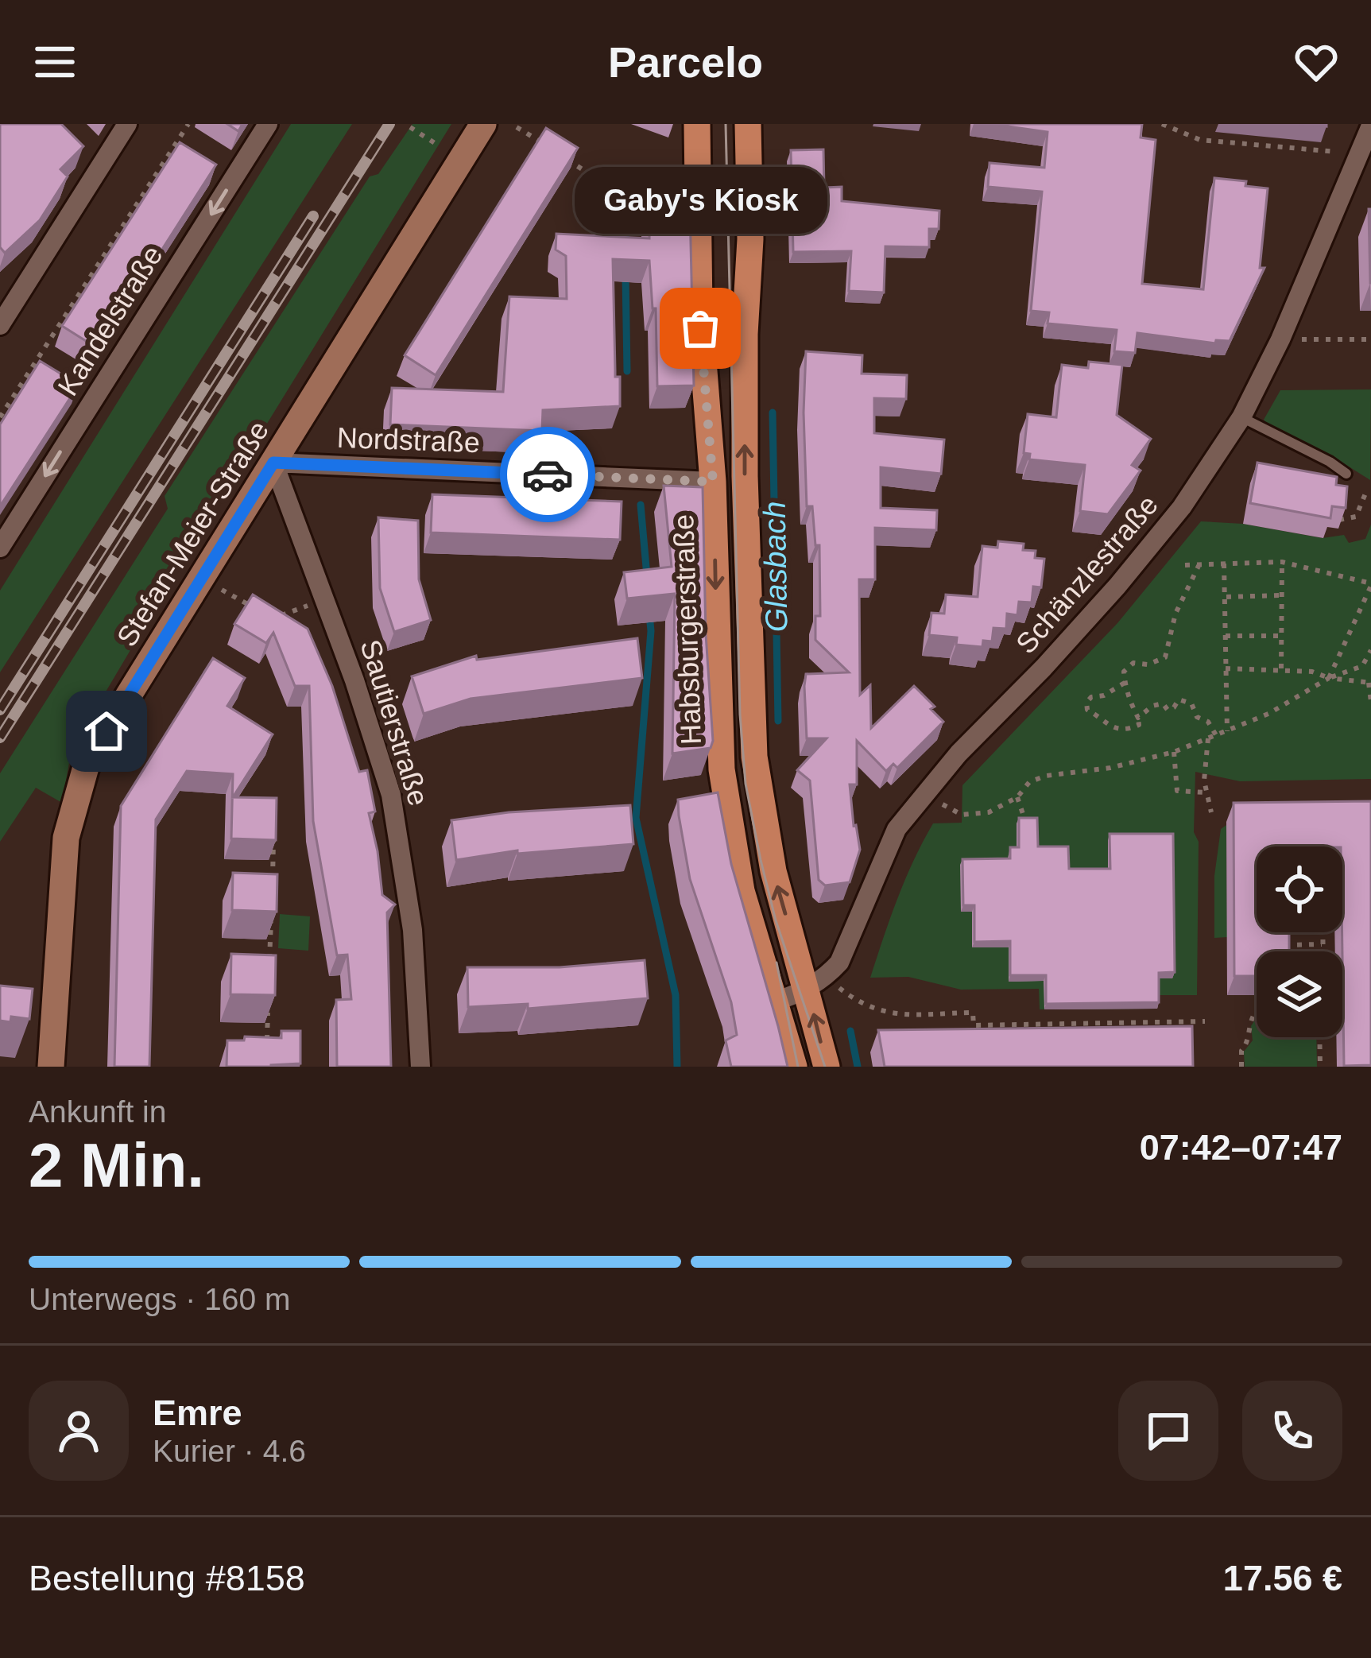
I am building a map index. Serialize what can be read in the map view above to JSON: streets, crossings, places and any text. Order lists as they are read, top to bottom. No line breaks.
{"streets":{"main road":["Stefan-Meier-Straße","Habsburgerstraße"],"street":["Kandelstraße","Nordstraße","Schänzlestraße","Sautierstraße"]},"crossings":[["Nordstraße","Stefan-Meier-Straße"],["Nordstraße","Habsburgerstraße"],["Nordstraße","Sautierstraße"],["Stefan-Meier-Straße","Sautierstraße"]],"water":["Glasbach"],"places":["Gaby's Kiosk"],"page":{"header":"Parcelo","bubble":"Gaby's Kiosk","heading":["2 Min.","Ankunft in","07:42–07:47"],"panel":["Emre","Kurier · 4.6","Bestellung #8158","17.56 €"],"bar":"Unterwegs · 160 m"}}
